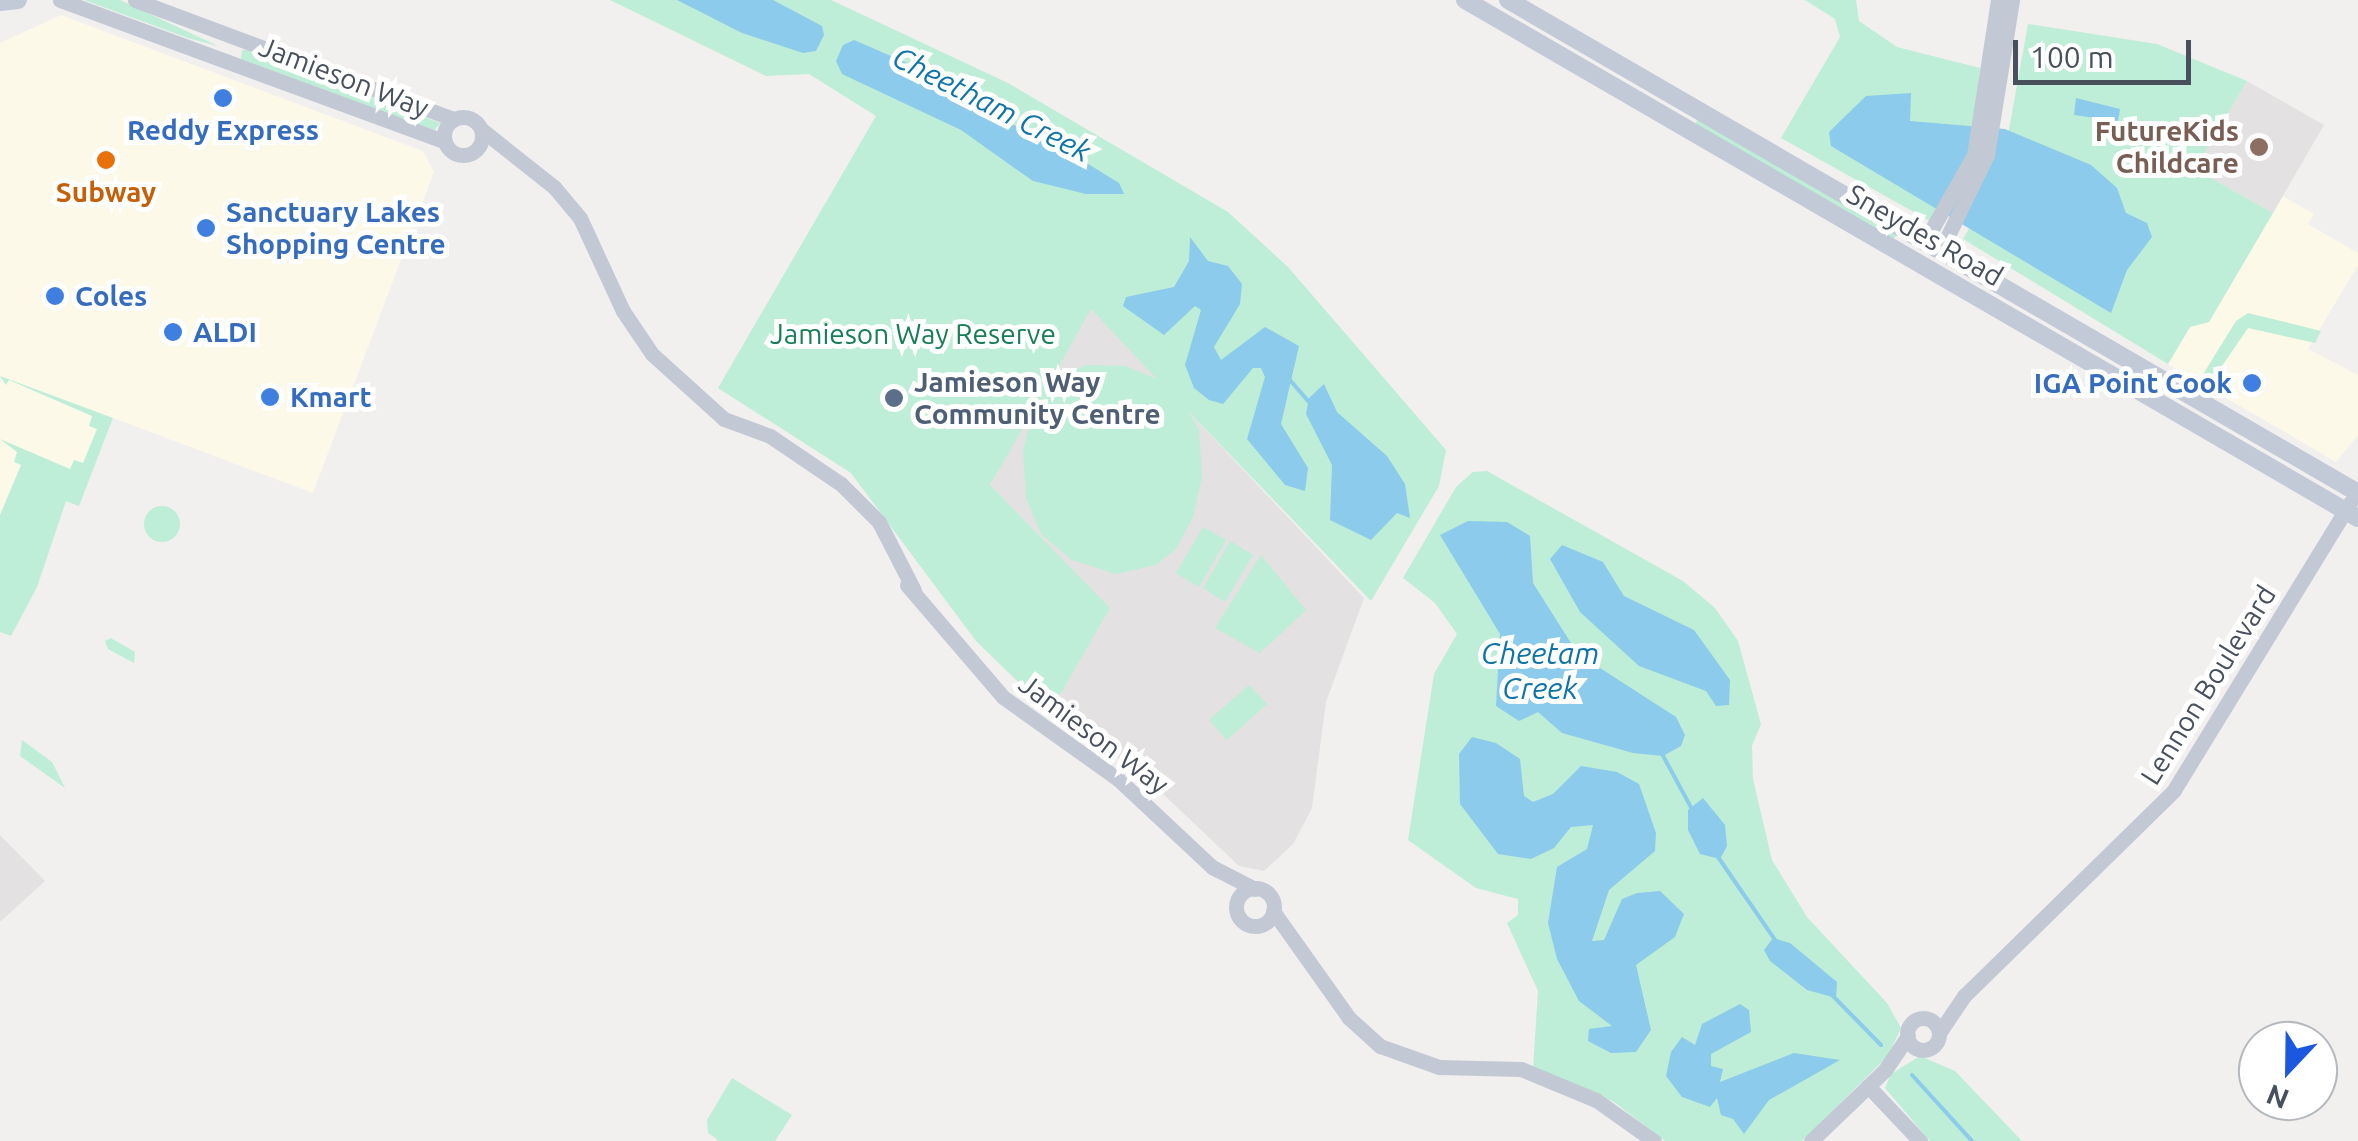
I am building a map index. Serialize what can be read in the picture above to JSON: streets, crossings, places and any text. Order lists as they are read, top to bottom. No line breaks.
{"streets":{"main road":["Sneydes Road"],"street":["Jamieson Way","Lennon Boulevard"]},"crossings":[["Sneydes Road","Lennon Boulevard"]],"water":["Cheetham Creek","Cheetam Creek"],"parks":["Jamieson Way Reserve"],"places":["Reddy Express","FutureKids Childcare","Subway","Sanctuary Lakes Shopping Centre","Coles","ALDI","IGA Point Cook","Kmart","Jamieson Way Community Centre"],"scale_bar":"100 m","north":"bottom"}
